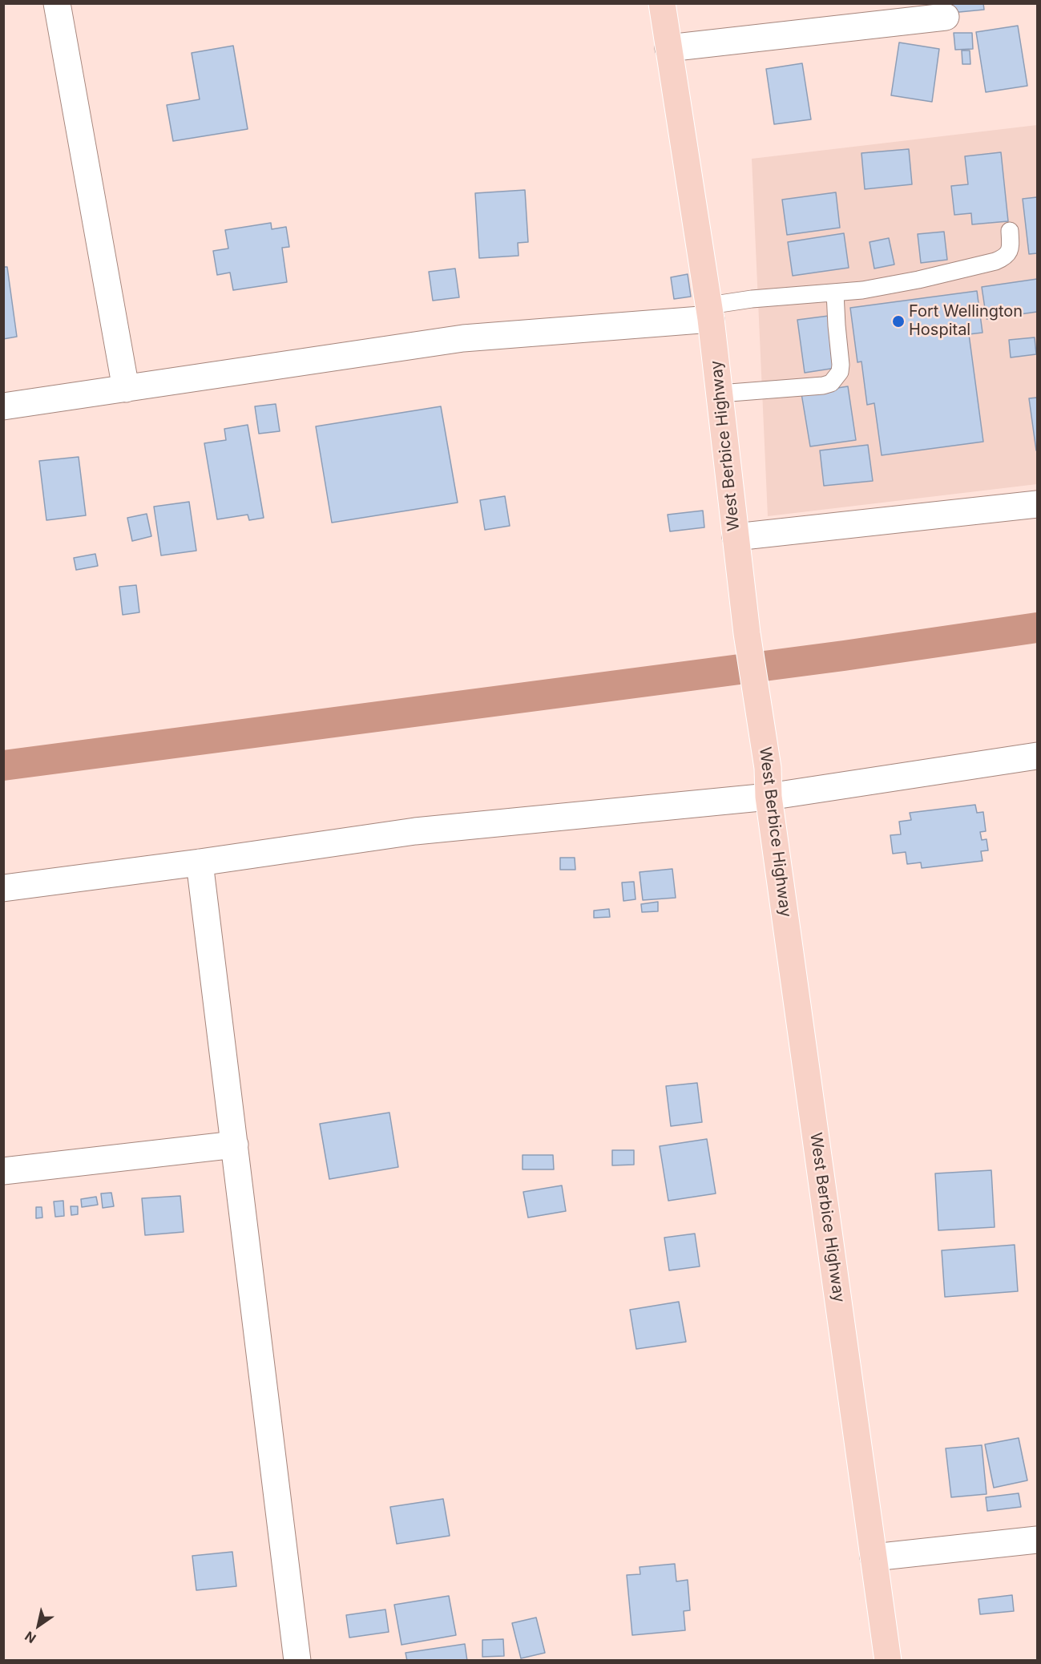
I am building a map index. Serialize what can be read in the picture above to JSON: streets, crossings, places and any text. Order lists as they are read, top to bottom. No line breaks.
{"streets":{"main road":["West Berbice Highway"]},"places":["Fort Wellington Hospital"],"north":"bottom left"}
